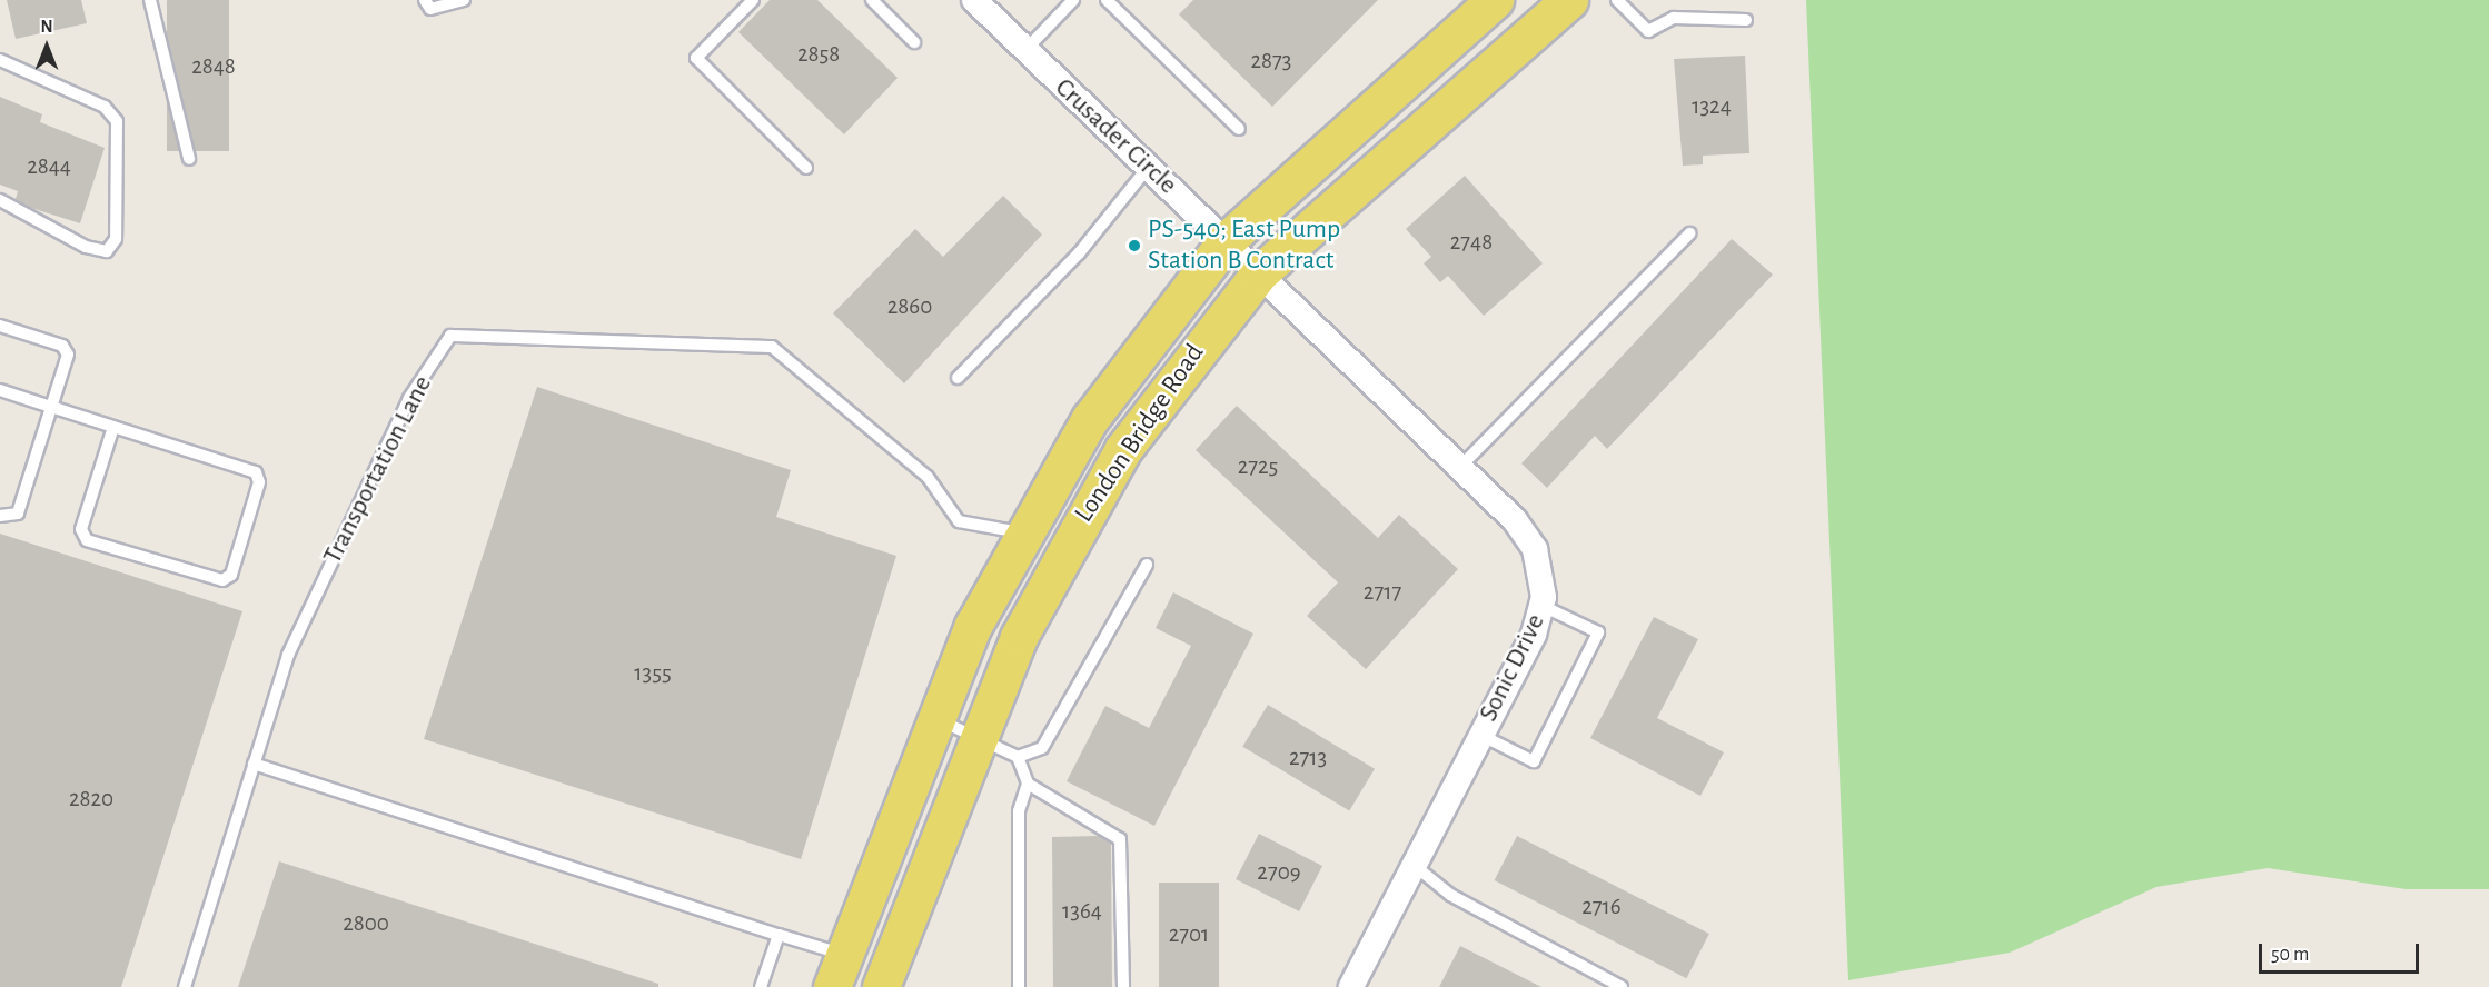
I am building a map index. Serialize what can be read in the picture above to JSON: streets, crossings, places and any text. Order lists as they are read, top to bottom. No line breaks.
{"streets":{"main road":["London Bridge Road"],"street":["Crusader Circle","Sonic Drive"],"lane":["Transportation Lane"]},"crossings":[["Crusader Circle","London Bridge Road"],["Crusader Circle","Sonic Drive"],["London Bridge Road","Transportation Lane"],["London Bridge Road","Sonic Drive"]],"places":["PS-540; East Pump Station B Contract"],"house_numbers":["2858","2873","2848","1324","2844","2748","2860","2725","2717","1355","2713","2820","2709","2716","1364","2800","2701"],"scale_bar":"50 m","north":"top"}
